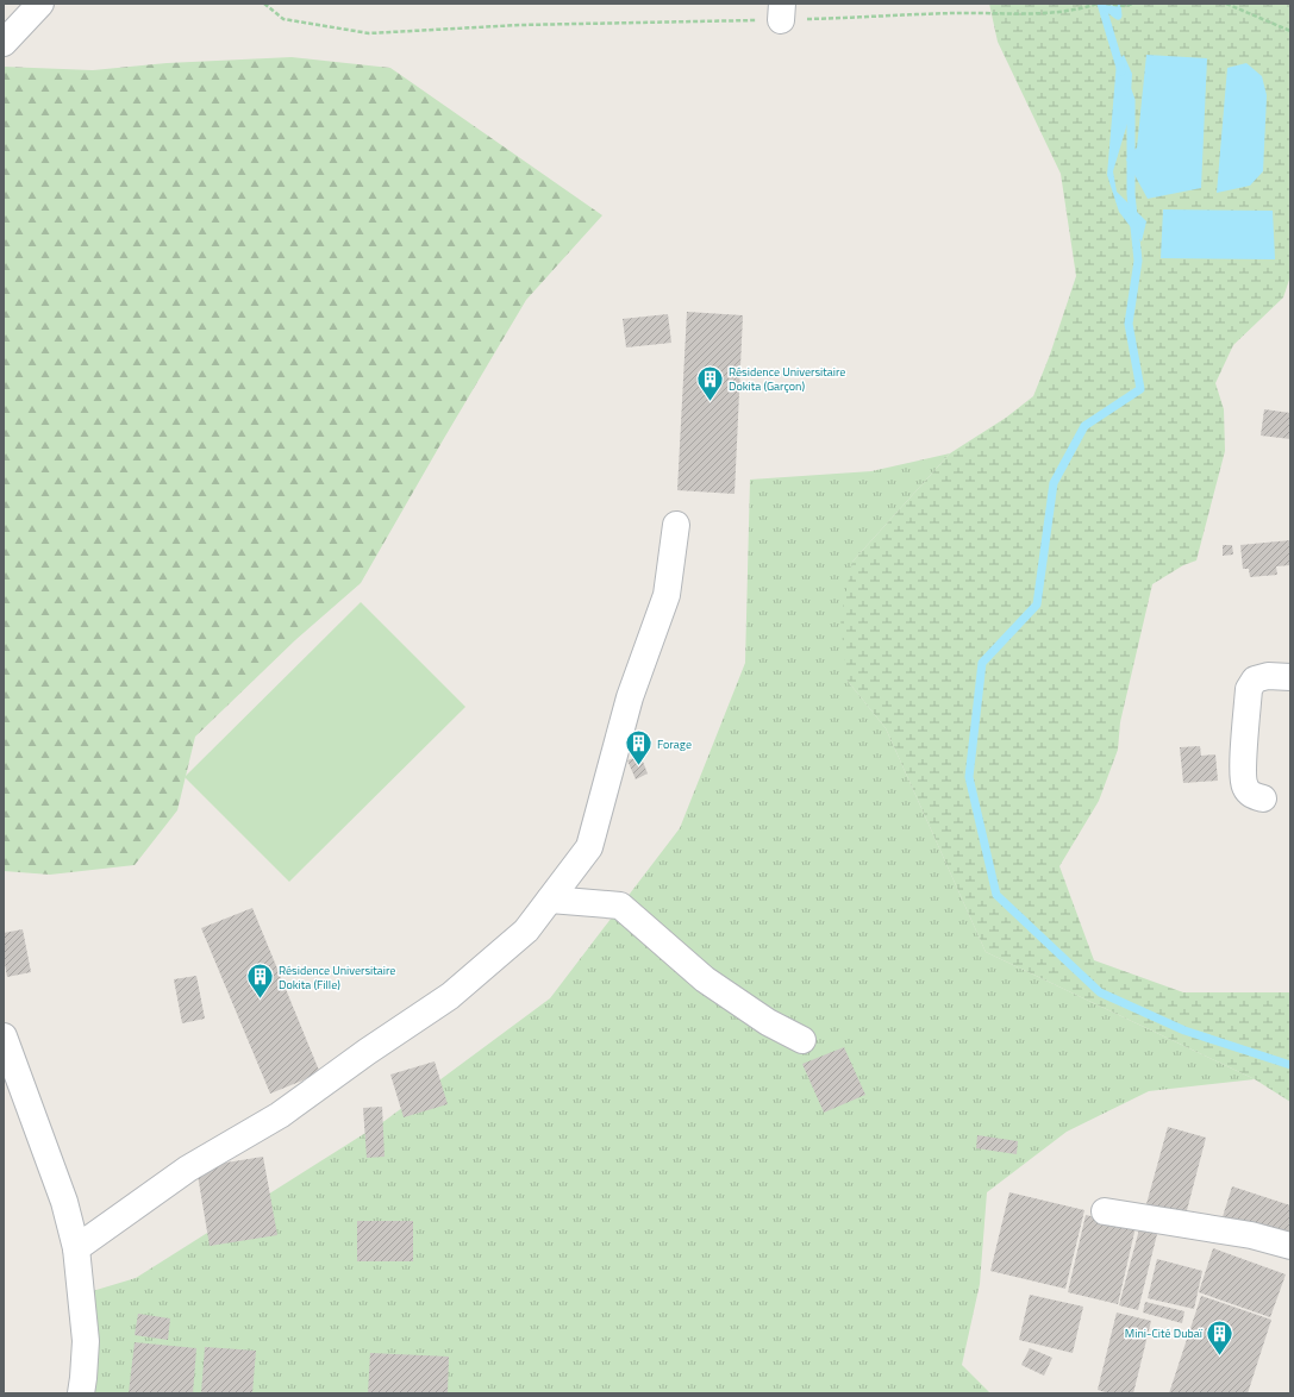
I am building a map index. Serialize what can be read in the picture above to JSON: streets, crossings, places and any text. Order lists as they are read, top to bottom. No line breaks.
{"places":{"building":["Résidence Universitaire Dokita (Garçon)","Forage","Résidence Universitaire Dokita (Fille)","Mini-Cité Dubaï"]}}
